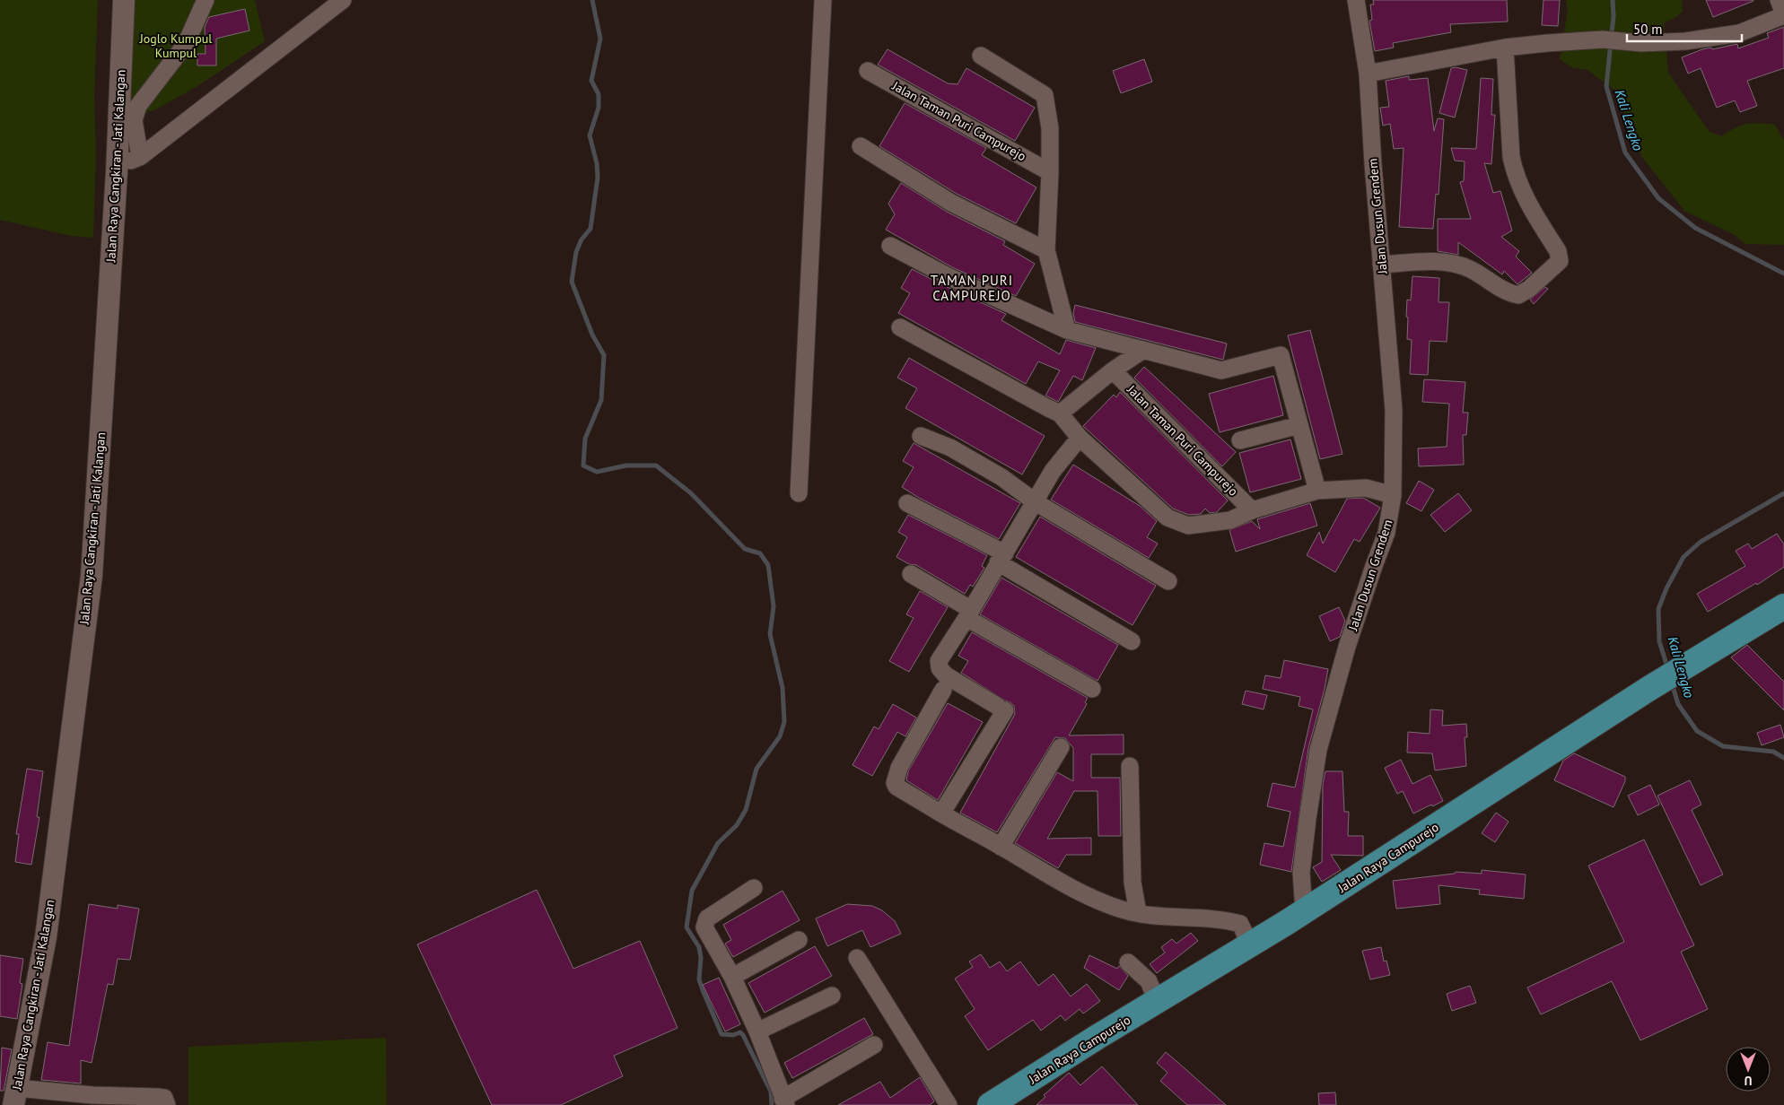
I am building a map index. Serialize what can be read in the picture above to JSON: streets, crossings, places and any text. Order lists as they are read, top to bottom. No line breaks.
{"streets":{"main road":["Jalan Raya Campurejo"],"street":["Jalan Taman Puri Campurejo","Jalan Raya Cangkiran - Jati Kalangan","Jalan Dusun Grendem"]},"crossings":[["Jalan Dusun Grendem","Jalan Raya Campurejo"]],"districts":["TAMAN PURI CAMPUREJO"],"water":["Kali Lengko"],"parks":["Joglo Kumpul Kumpul"],"scale_bar":"50 m","north":"bottom"}
